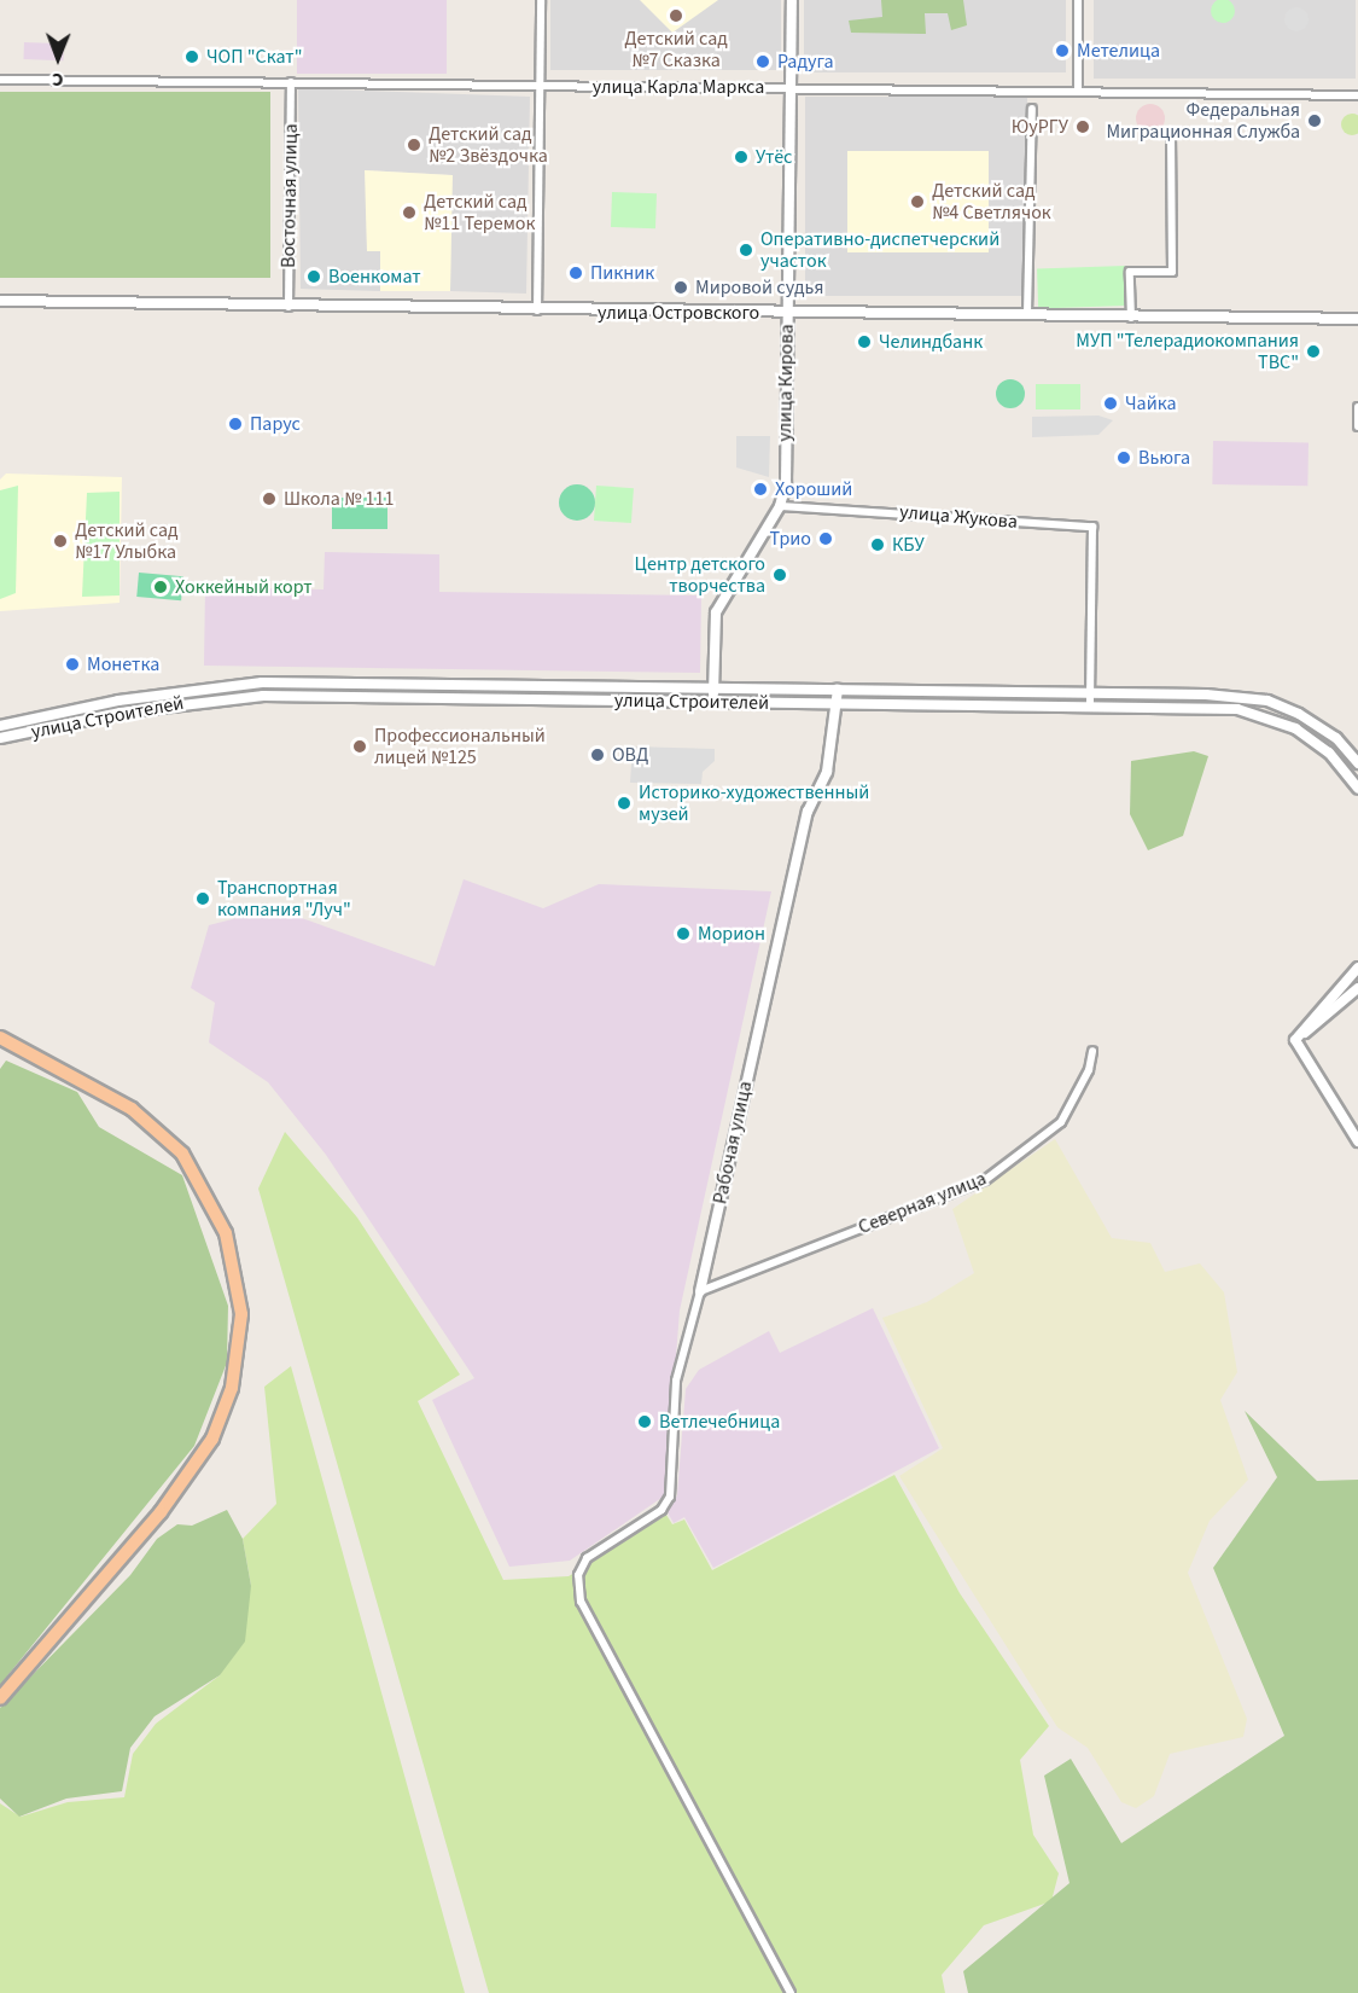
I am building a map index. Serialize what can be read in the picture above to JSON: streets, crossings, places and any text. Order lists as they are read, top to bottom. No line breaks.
{"streets":{"street":["улица Карла Маркса","Восточная улица","улица Островского","улица Кирова","улица Жукова","улица Строителей","Рабочая улица","Северная улица"]},"crossings":[["улица Карла Маркса","Восточная улица"],["улица Карла Маркса","улица Кирова"],["Восточная улица","улица Островского"],["улица Островского","улица Кирова"],["улица Кирова","улица Жукова"],["улица Кирова","улица Строителей"],["улица Жукова","улица Строителей"],["улица Строителей","Рабочая улица"],["Рабочая улица","Северная улица"]],"places":["Детский сад №7 Сказка","Метелица","ЧОП \"Скат\"","Радуга","Федеральная Миграционная Служба","ЮуРГУ","Детский сад №2 Звёздочка","Утёс","Детский сад №4 Светлячок","Детский сад №11 Теремок","Оперативно-диспетчерский участок","Пикник","Военкомат","Мировой судья","Челиндбанк","МУП \"Телерадиокомпания ТВС\"","Чайка","Парус","Вьюга","Хороший","Школа № 111","Трио","Детский сад №17 Улыбка","КБУ","Центр детского творчества","Хоккейный корт","Монетка","Профессиональный лицей №125","ОВД","Историко-художественный музей","Транспортная компания \"Луч\"","Морион","Ветлечебница"],"north":"bottom"}
